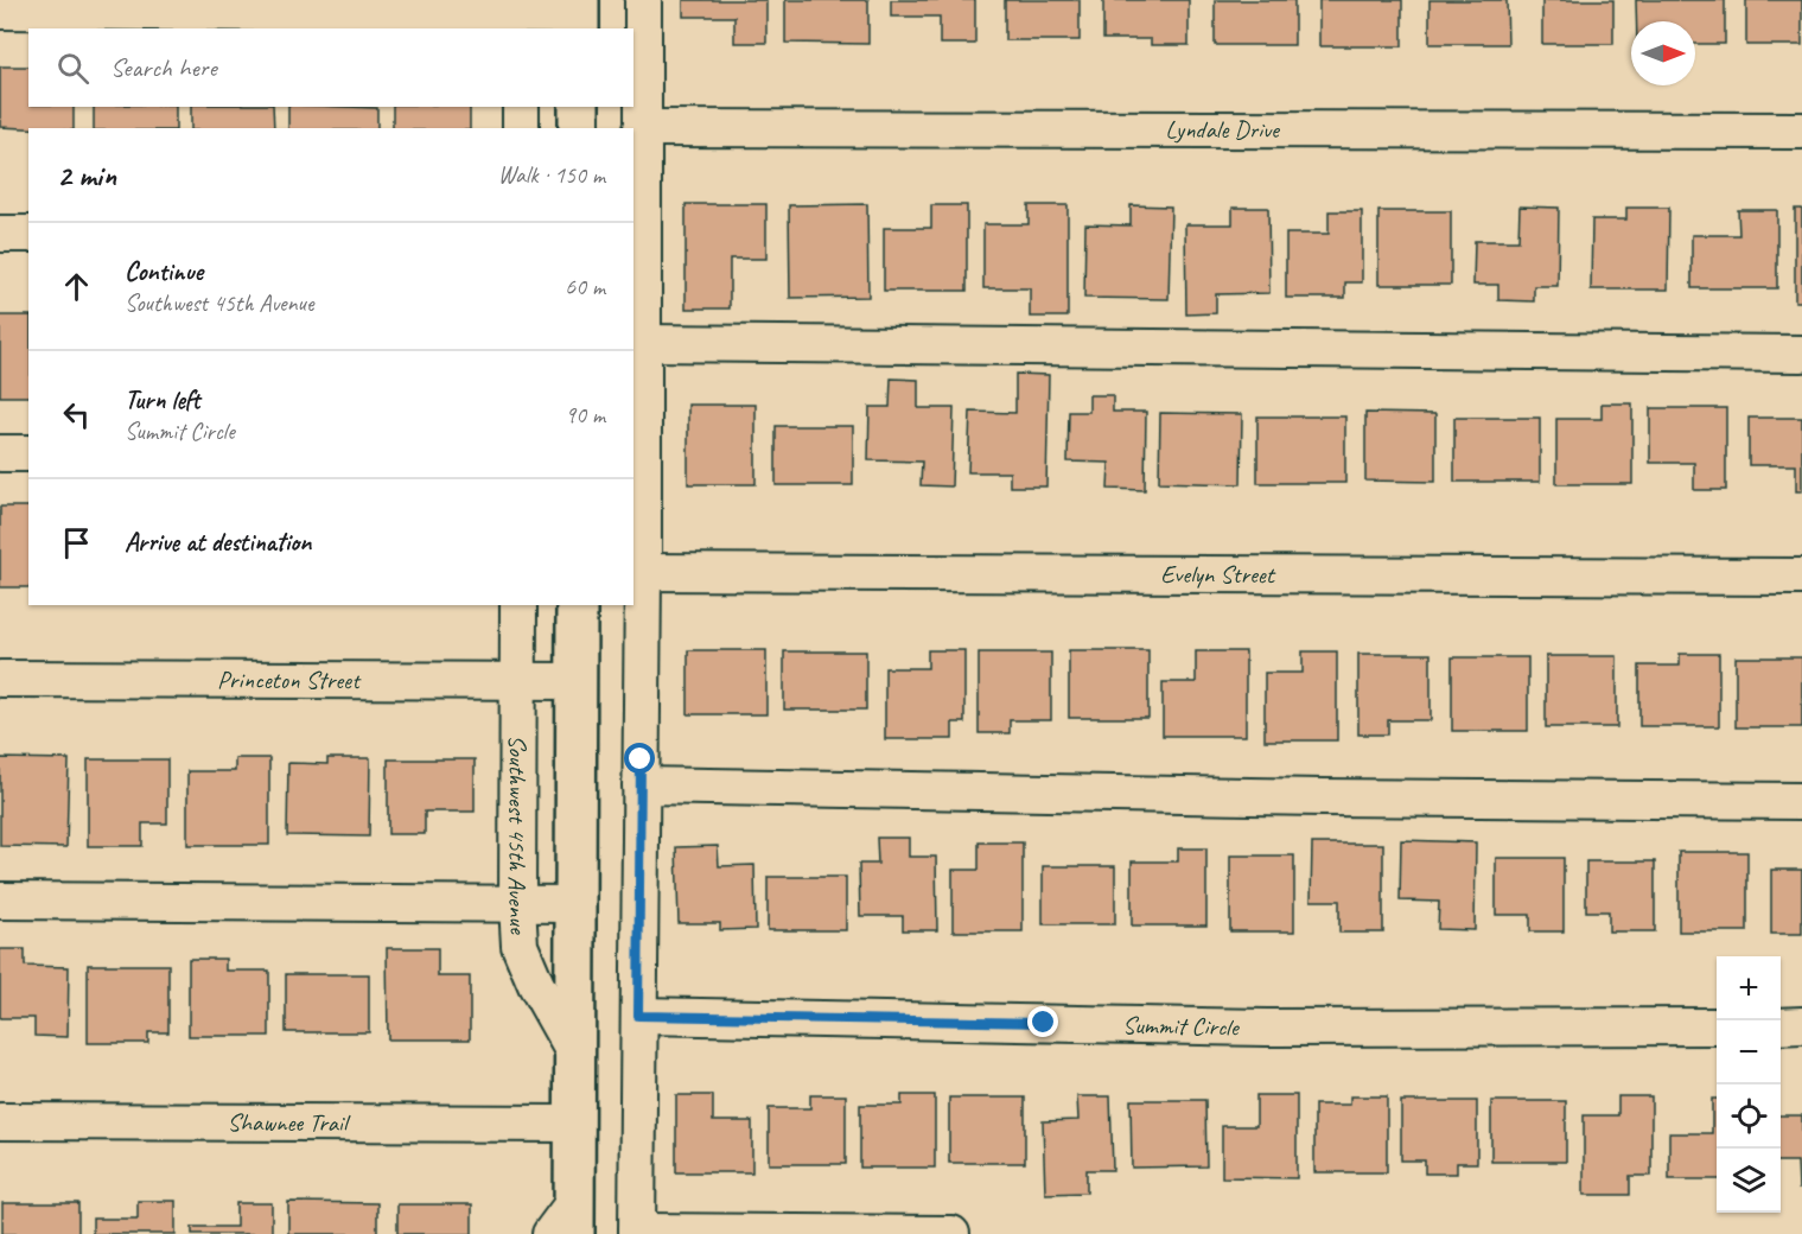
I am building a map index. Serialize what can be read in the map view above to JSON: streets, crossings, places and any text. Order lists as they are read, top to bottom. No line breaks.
{"streets":{"main road":["Southwest 45th Avenue"],"street":["Lyndale Drive","Evelyn Street","Princeton Street","Summit Circle","Shawnee Trail"]},"crossings":[["Princeton Street","Southwest 45th Avenue"],["Southwest 45th Avenue","Shawnee Trail"]],"north":"right","page":{"search":"Search here","heading":["2 min","Walk · 150 m"],"list":[["Continue","Southwest 45th Avenue","60 m"],["Turn left","Summit Circle","90 m"],"Arrive at destination"],"map_buttons":["+","−"]}}
